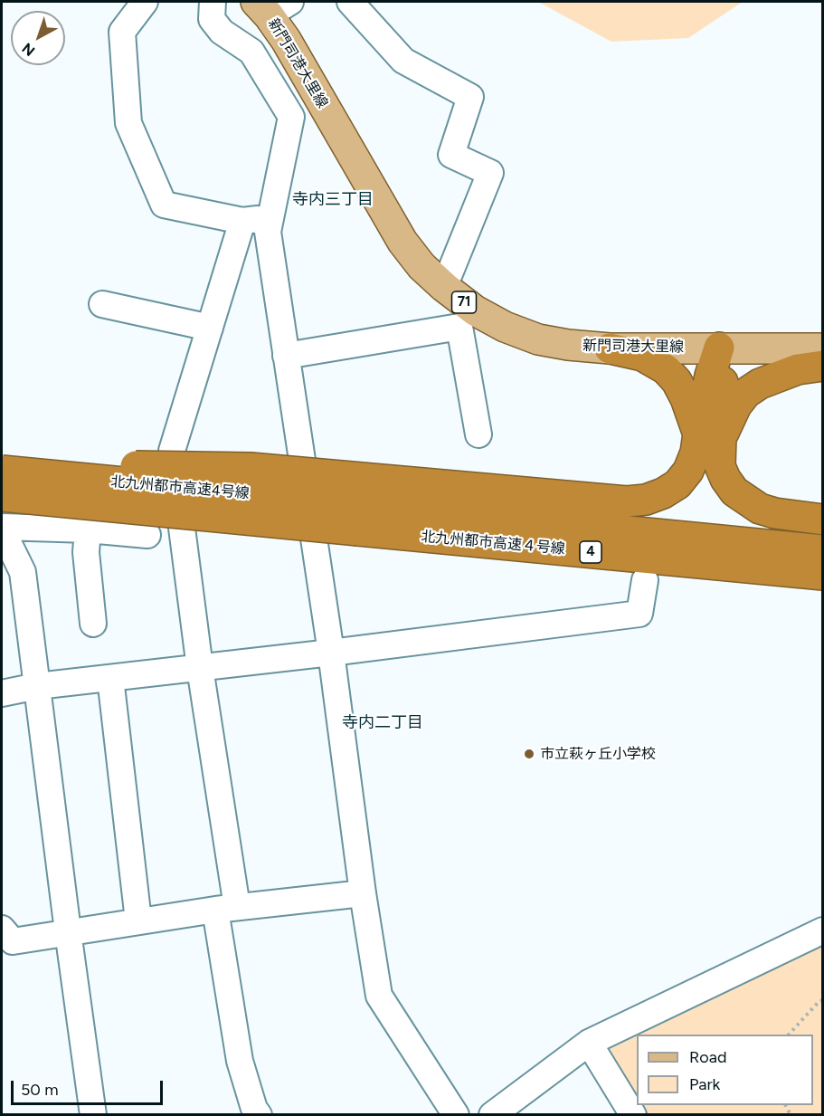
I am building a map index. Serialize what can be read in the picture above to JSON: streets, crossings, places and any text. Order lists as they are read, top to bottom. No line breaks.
{"streets":{"highway":["北九州都市高速4号線","北九州都市高速４号線","4"],"main road":["新門司港大里線","71"]},"crossings":[["北九州都市高速4号線","北九州都市高速４号線"]],"districts":["寺内三丁目","寺内二丁目"],"places":["市立萩ヶ丘小学校"],"legend":["Road","Park"],"scale_bar":"50 m","north":"bottom left"}
